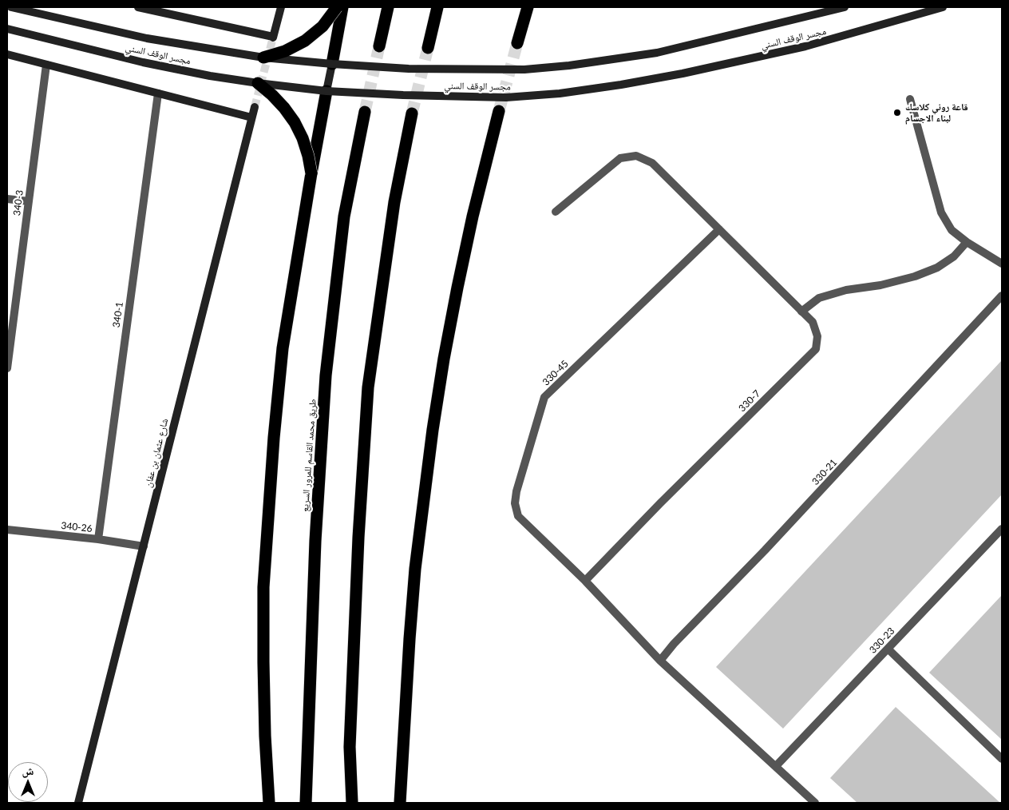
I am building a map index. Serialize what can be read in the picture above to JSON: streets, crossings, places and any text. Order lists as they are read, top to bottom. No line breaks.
{"streets":{"highway":["طريق محمد القاسم للمرور السريع"],"street":["مجسر الوقف السني","340-3","340-1","330-45","330-7","شارع عثمان بن عفان","330-21","340-26","330-23"]},"crossings":[["340-1","340-26"],["330-45","330-7"],["330-45","330-21"],["330-45","330-23"],["شارع عثمان بن عفان","340-26"]],"places":["قاعة روني كلاسك لبناء الاجسام"],"north":"top"}
